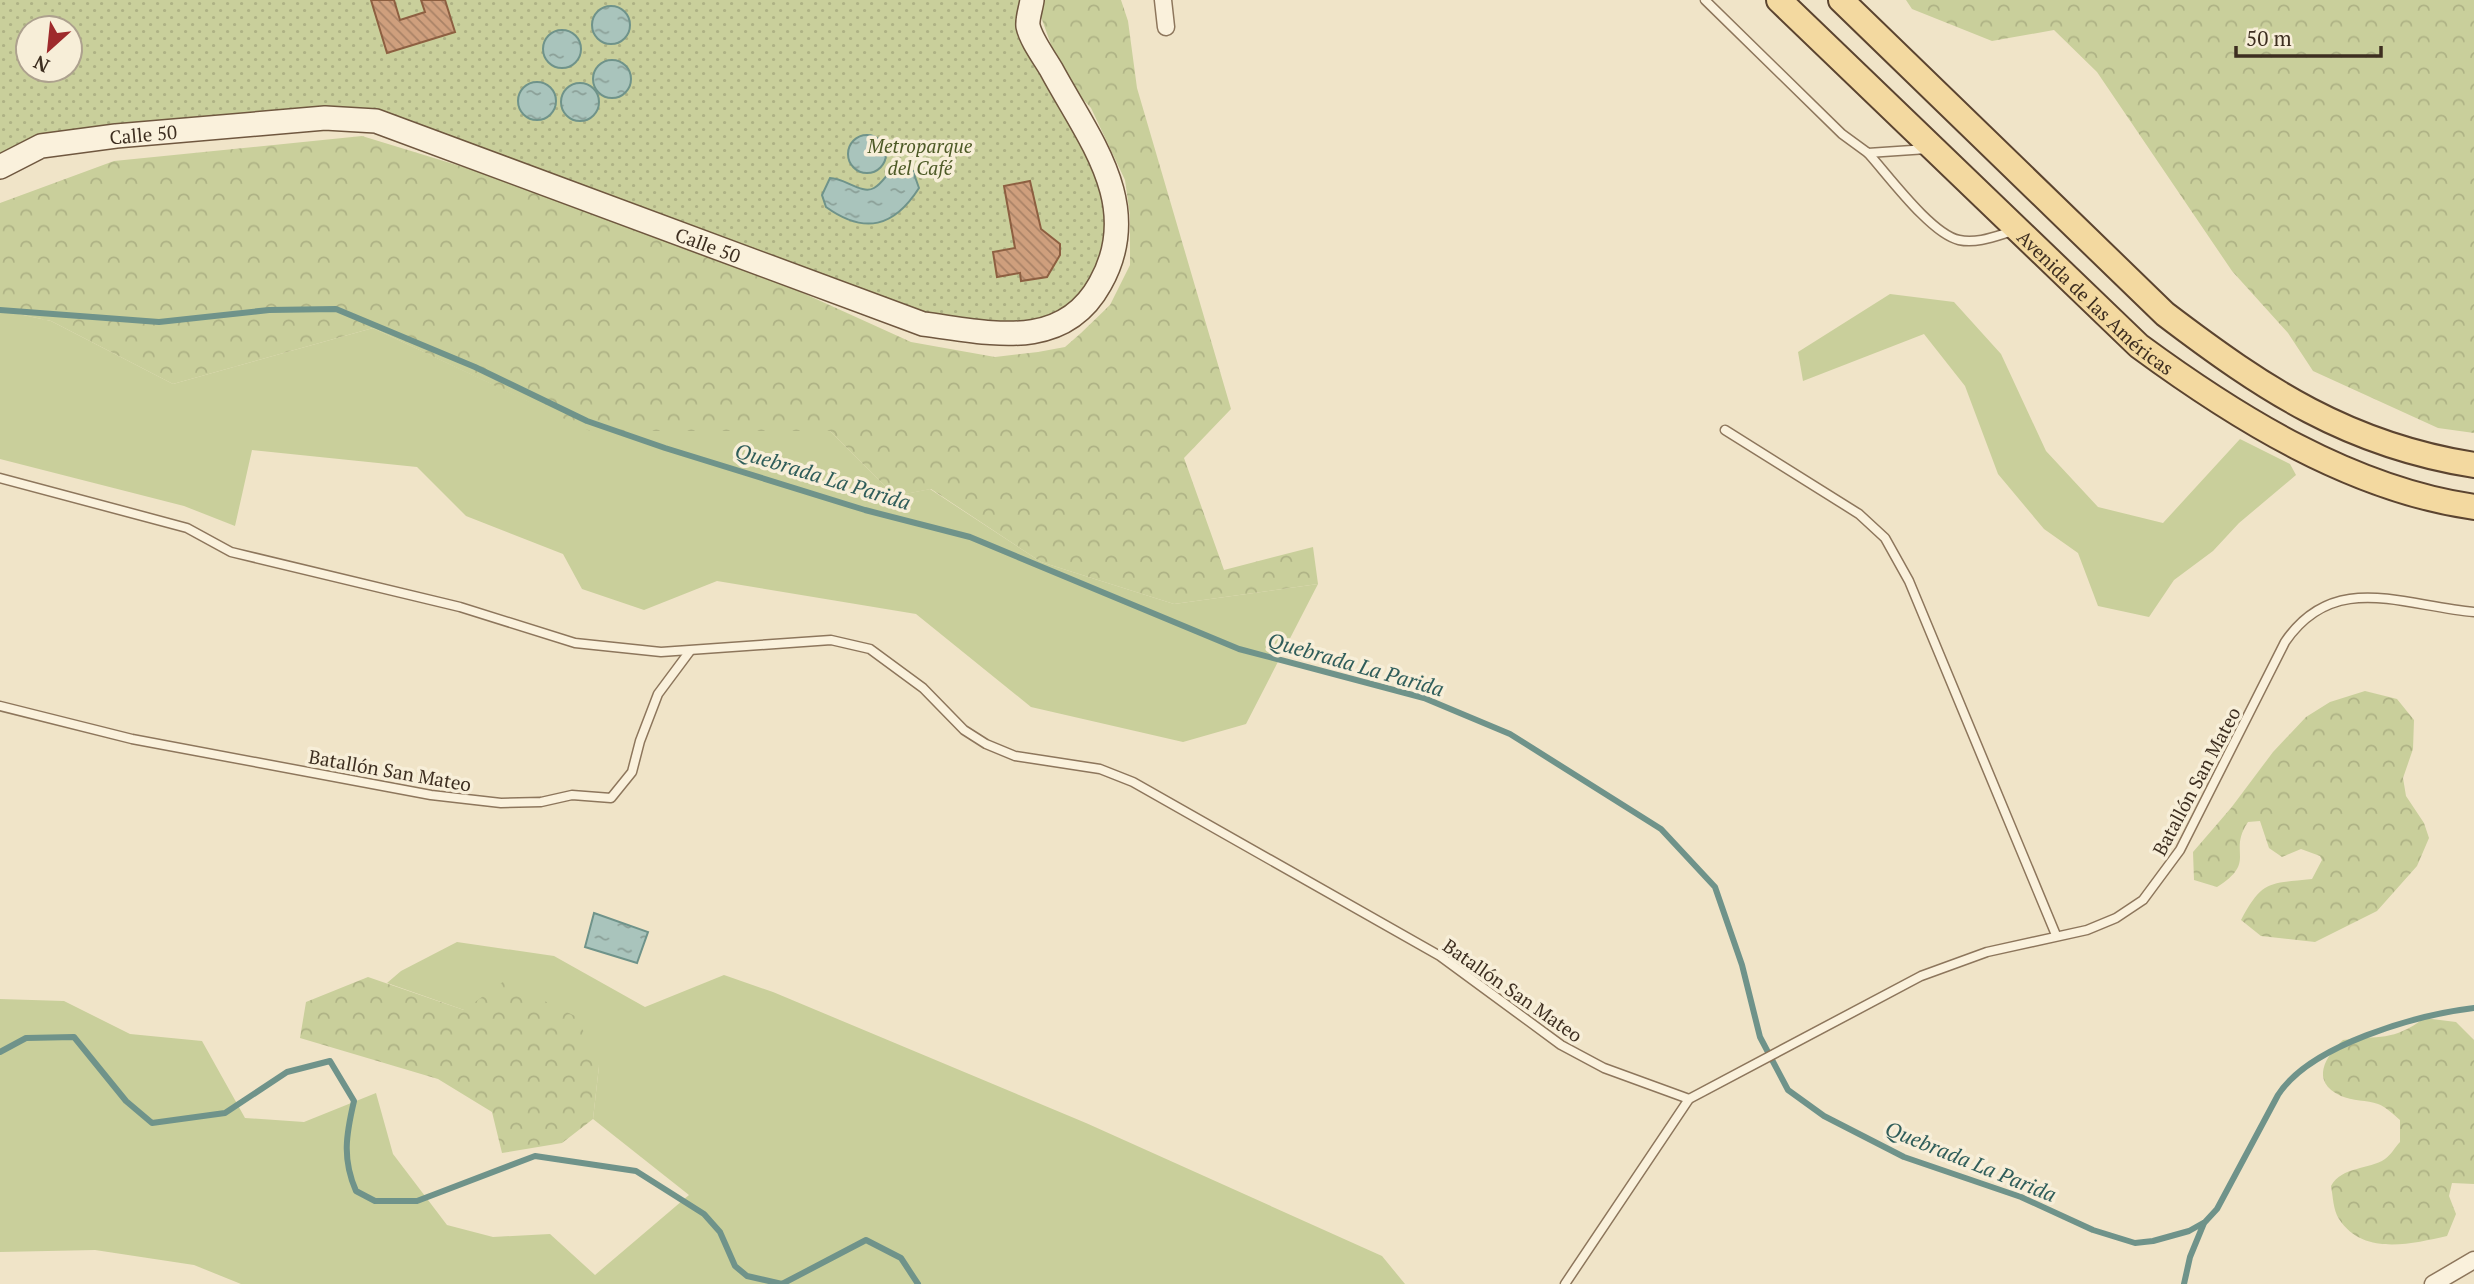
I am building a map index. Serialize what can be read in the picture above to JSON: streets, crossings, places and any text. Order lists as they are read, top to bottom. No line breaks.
{"streets":{"main road":["Avenida de las Américas"],"street":["Calle 50"],"lane":["Batallón San Mateo"]},"water":["Quebrada La Parida"],"parks":["Metroparque del Café"],"scale_bar":"50 m","north":"bottom left"}
